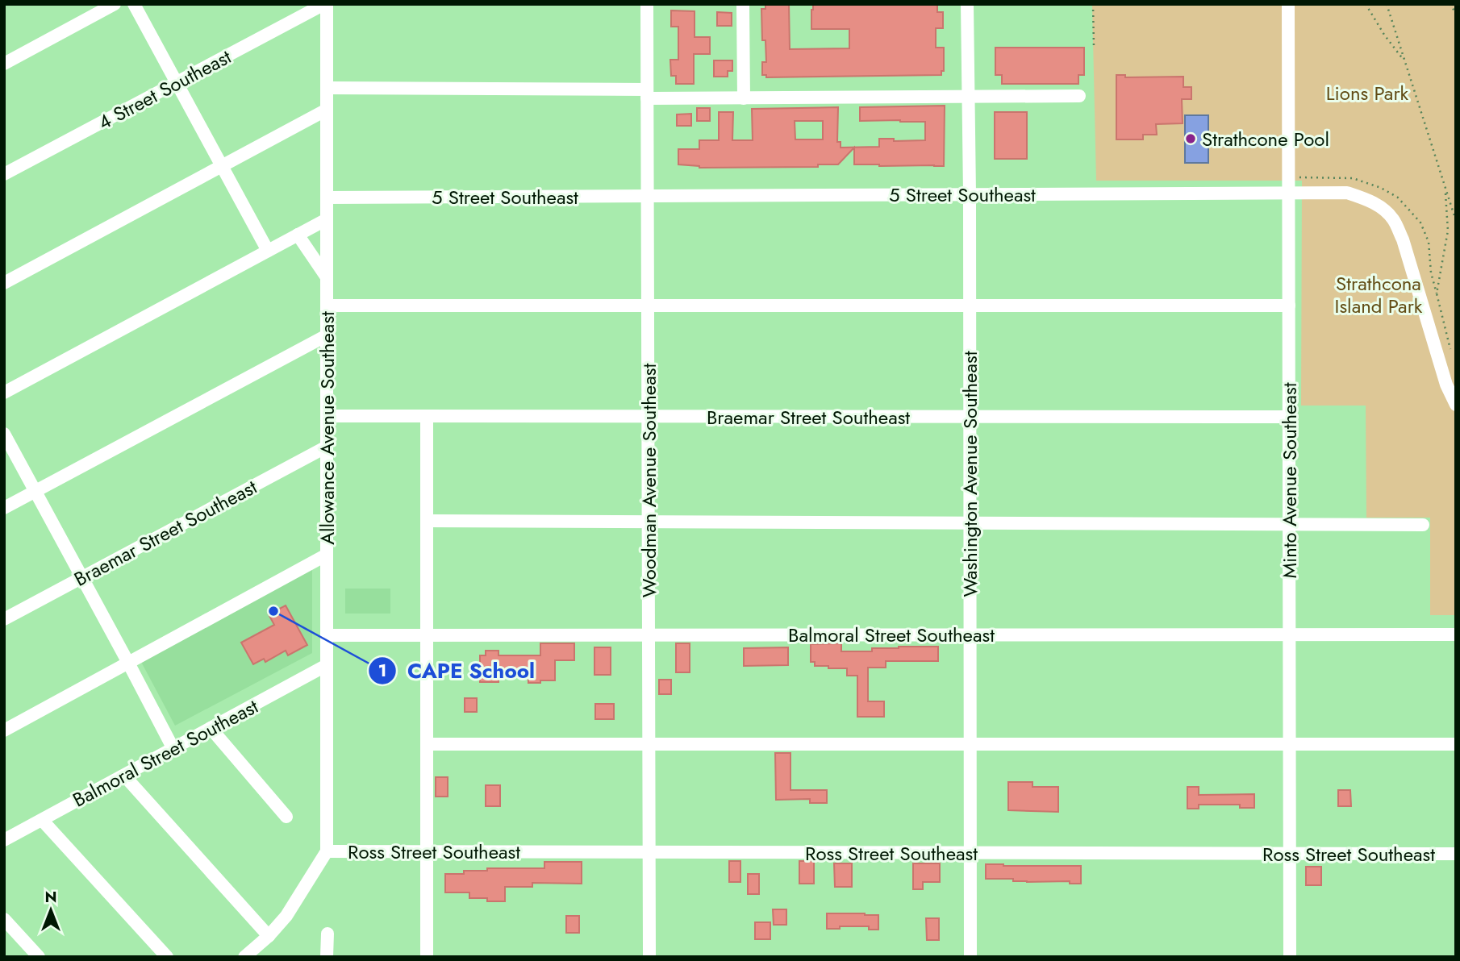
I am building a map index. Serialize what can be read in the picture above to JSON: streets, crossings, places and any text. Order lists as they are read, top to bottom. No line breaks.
{"streets":{"street":["4 Street Southeast","5 Street Southeast","Braemar Street Southeast","Allowance Avenue Southeast","Washington Avenue Southeast","Woodman Avenue Southeast","Minto Avenue Southeast","Balmoral Street Southeast","Ross Street Southeast"]},"crossings":[["4 Street Southeast","Allowance Avenue Southeast"],["5 Street Southeast","Allowance Avenue Southeast"],["5 Street Southeast","Washington Avenue Southeast"],["5 Street Southeast","Woodman Avenue Southeast"],["5 Street Southeast","Minto Avenue Southeast"],["Braemar Street Southeast","Allowance Avenue Southeast"],["Braemar Street Southeast","Washington Avenue Southeast"],["Braemar Street Southeast","Woodman Avenue Southeast"],["Braemar Street Southeast","Minto Avenue Southeast"],["Allowance Avenue Southeast","Balmoral Street Southeast"],["Allowance Avenue Southeast","Ross Street Southeast"],["Washington Avenue Southeast","Balmoral Street Southeast"],["Washington Avenue Southeast","Ross Street Southeast"],["Woodman Avenue Southeast","Balmoral Street Southeast"],["Woodman Avenue Southeast","Ross Street Southeast"],["Minto Avenue Southeast","Balmoral Street Southeast"],["Minto Avenue Southeast","Ross Street Southeast"]],"parks":["Lions Park","Strathcona Island Park"],"places":["Strathcone Pool","CAPE School"],"north":"top"}
